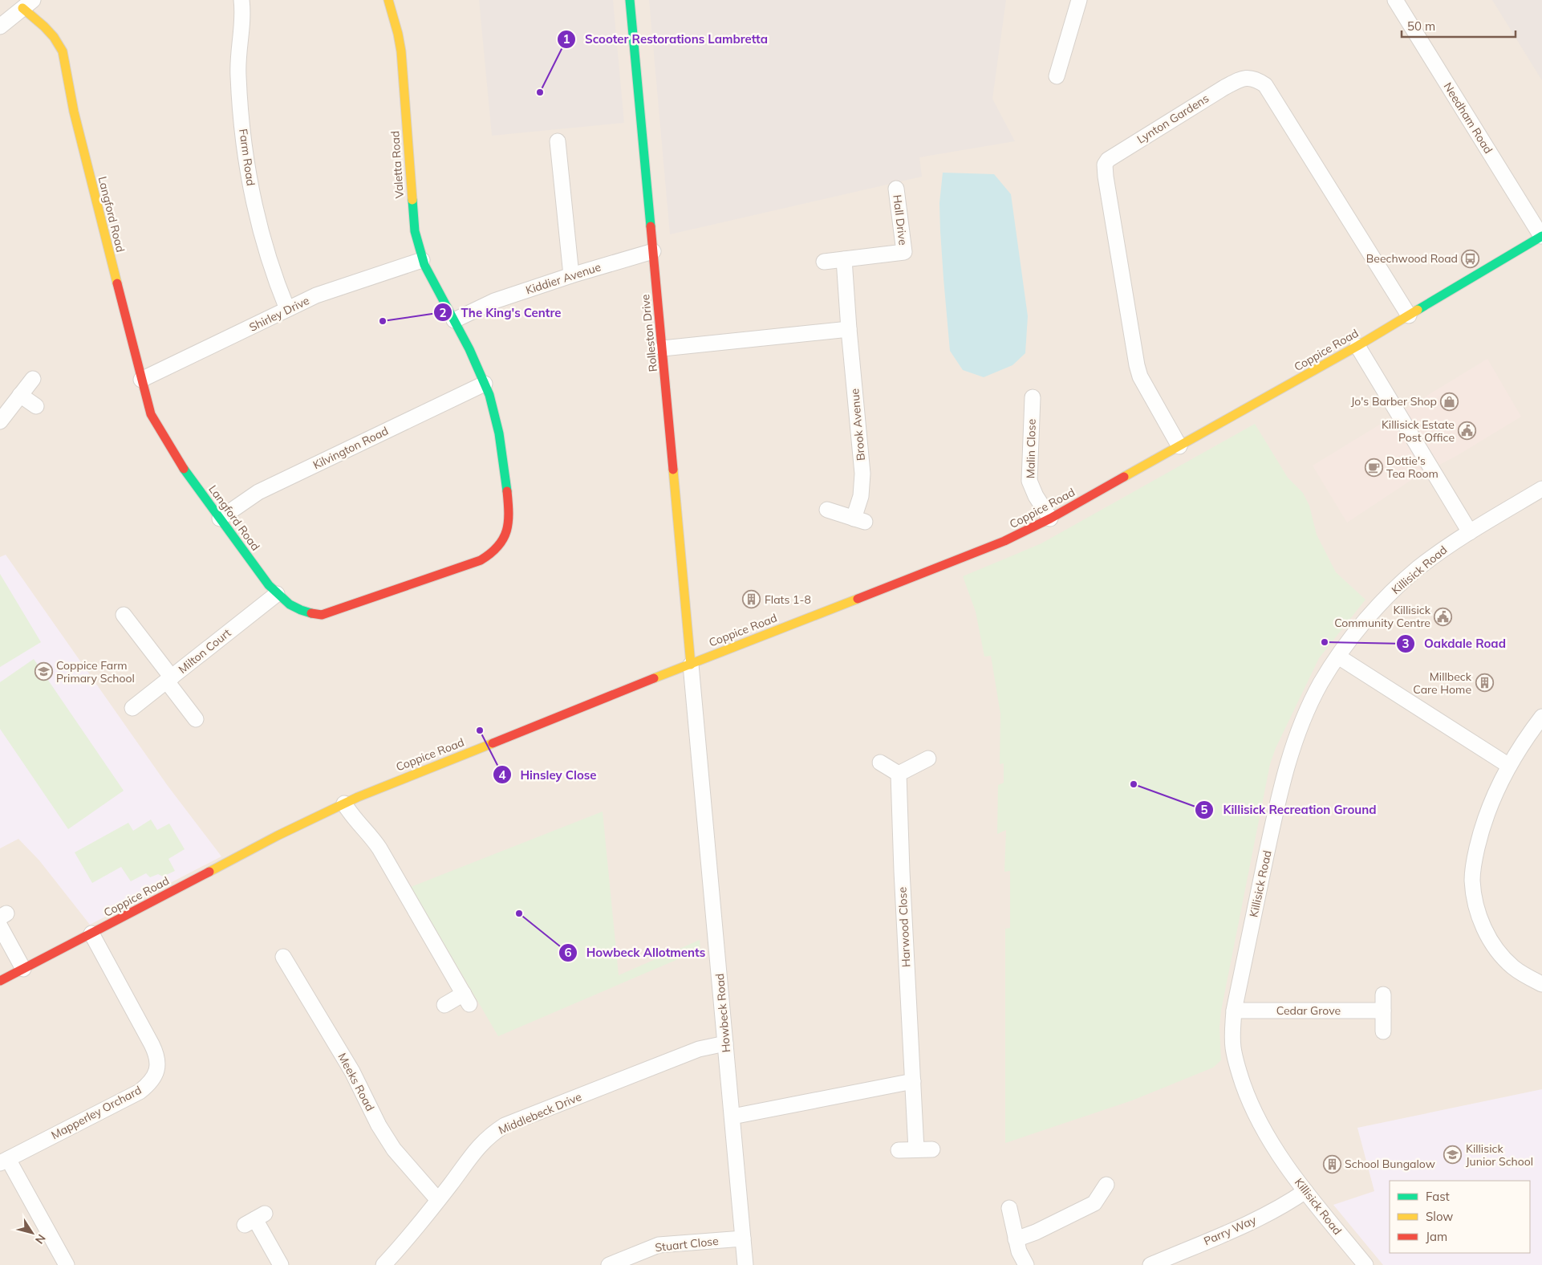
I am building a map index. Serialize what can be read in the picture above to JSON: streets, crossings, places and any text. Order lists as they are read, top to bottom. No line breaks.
{"streets":{"street":["Needham Road","Lynton Gardens","Farm Road","Valetta Road","Langford Road","Hall Drive","Kiddier Avenue","Shirley Drive","Rolleston Drive","Coppice Road","Brook Avenue","Kilvington Road","Malin Close","Killisick Road","Milton Court","Harwood Close","Cedar Grove","Howbeck Road","Meeks Road","Mapperley Orchard","Middlebeck Drive","Parry Way","Stuart Close"]},"crossings":[["Needham Road","Coppice Road"],["Lynton Gardens","Coppice Road"],["Farm Road","Shirley Drive"],["Valetta Road","Langford Road"],["Valetta Road","Kiddier Avenue"],["Valetta Road","Shirley Drive"],["Langford Road","Kiddier Avenue"],["Langford Road","Shirley Drive"],["Langford Road","Kilvington Road"],["Langford Road","Milton Court"],["Hall Drive","Brook Avenue"],["Kiddier Avenue","Rolleston Drive"],["Rolleston Drive","Coppice Road"],["Rolleston Drive","Howbeck Road"],["Coppice Road","Malin Close"],["Coppice Road","Howbeck Road"],["Coppice Road","Mapperley Orchard"],["Killisick Road","Cedar Grove"],["Killisick Road","Parry Way"],["Howbeck Road","Middlebeck Drive"],["Howbeck Road","Stuart Close"],["Meeks Road","Middlebeck Drive"]],"places":{"other":["Scooter Restorations Lambretta","The King's Centre","Oakdale Road","Hinsley Close","Killisick Recreation Ground","Howbeck Allotments"],"bus stop":["Beechwood Road"],"shop":["Jo's Barber Shop"],"public building":["Killisick Estate Post Office","Killisick Community Centre"],"cafe":["Dottie's Tea Room"],"building":["Flats 1-8","Millbeck Care Home","School Bungalow"],"school or university":["Coppice Farm Primary School","Killisick Junior School"]},"legend":["Fast","Slow","Jam"],"scale_bar":"50 m","north":"bottom right"}
